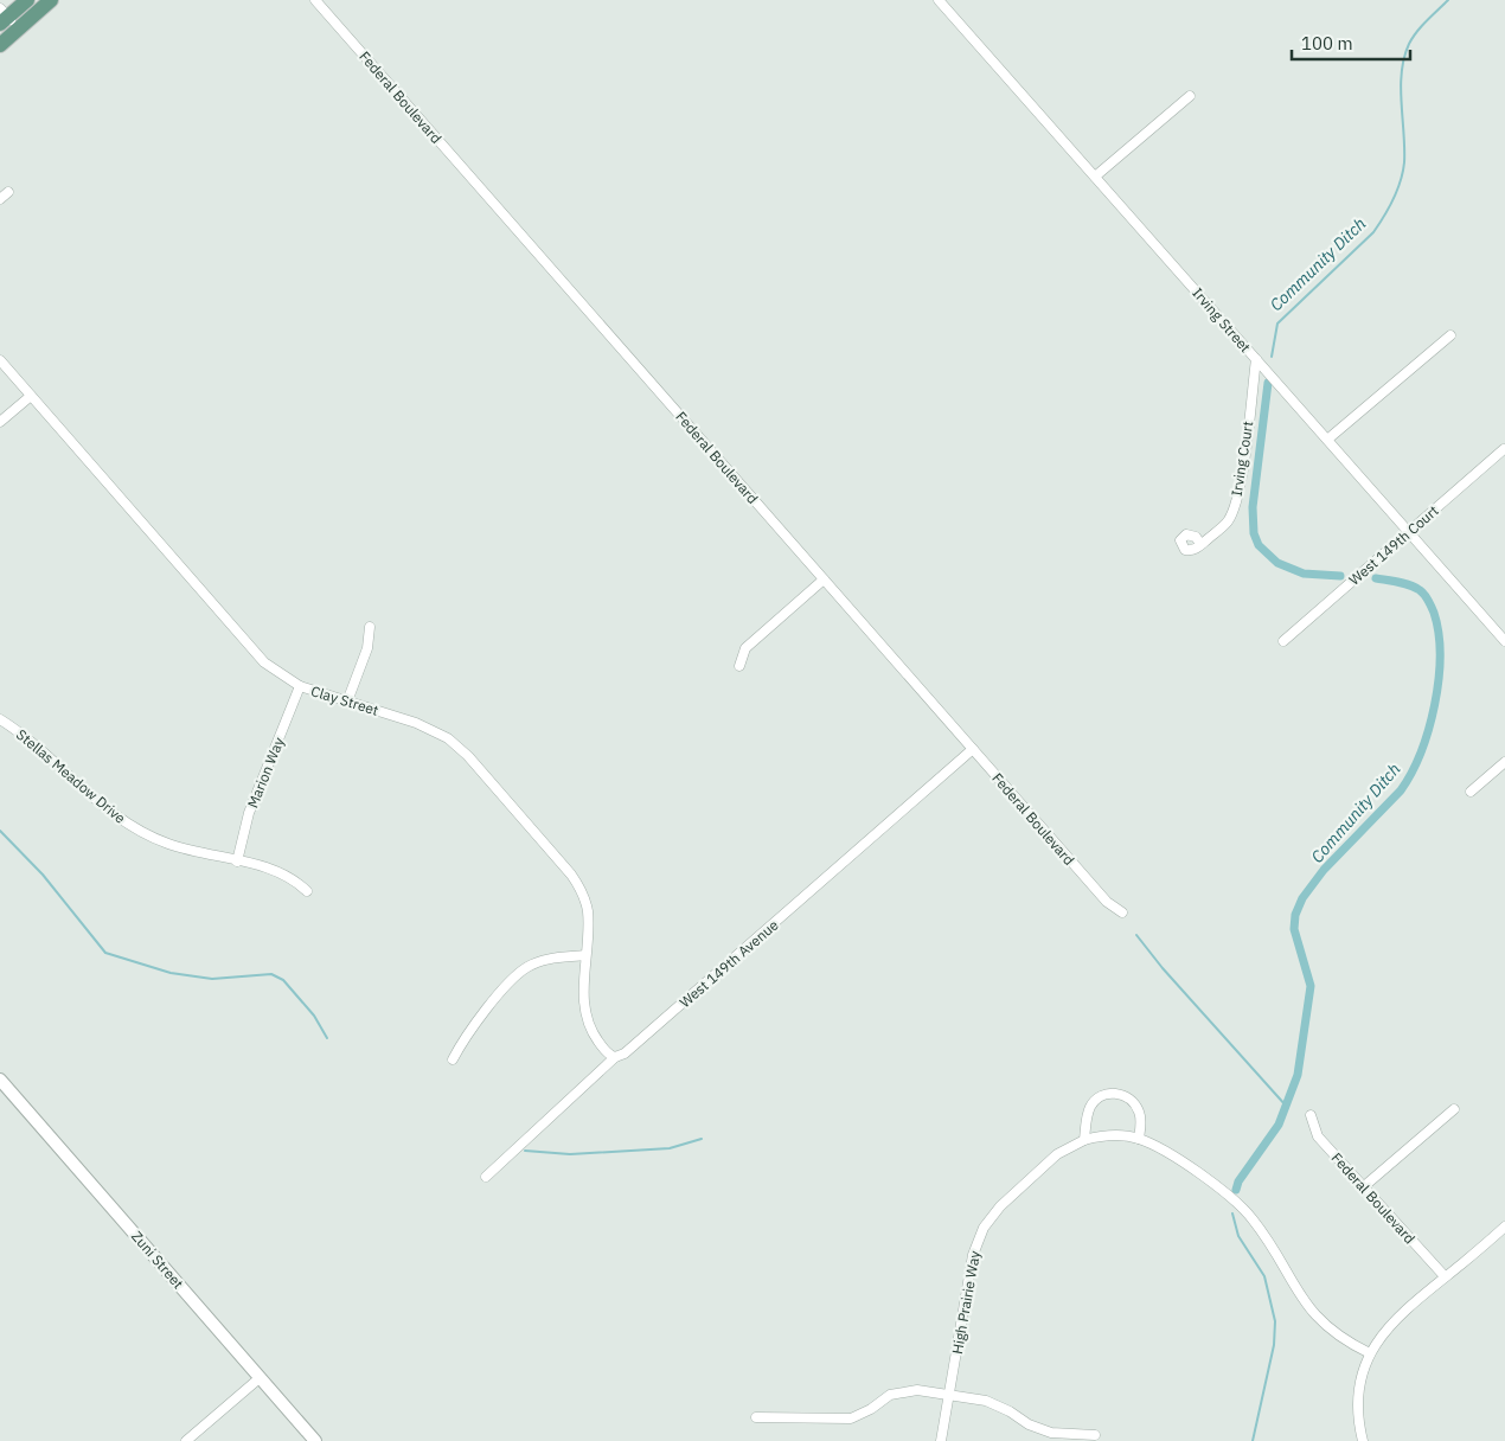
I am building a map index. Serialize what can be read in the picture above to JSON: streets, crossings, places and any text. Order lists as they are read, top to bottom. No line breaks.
{"streets":{"street":["Federal Boulevard","Irving Street","Irving Court","West 149th Court","Clay Street","Marion Way","Stellas Meadow Drive","West 149th Avenue","Zuni Street","High Prairie Way"]},"crossings":[["Federal Boulevard","West 149th Avenue"],["Irving Street","Irving Court"],["Irving Street","West 149th Court"],["Clay Street","Marion Way"],["Clay Street","West 149th Avenue"],["Marion Way","Stellas Meadow Drive"]],"water":["Community Ditch"],"scale_bar":"100 m"}
